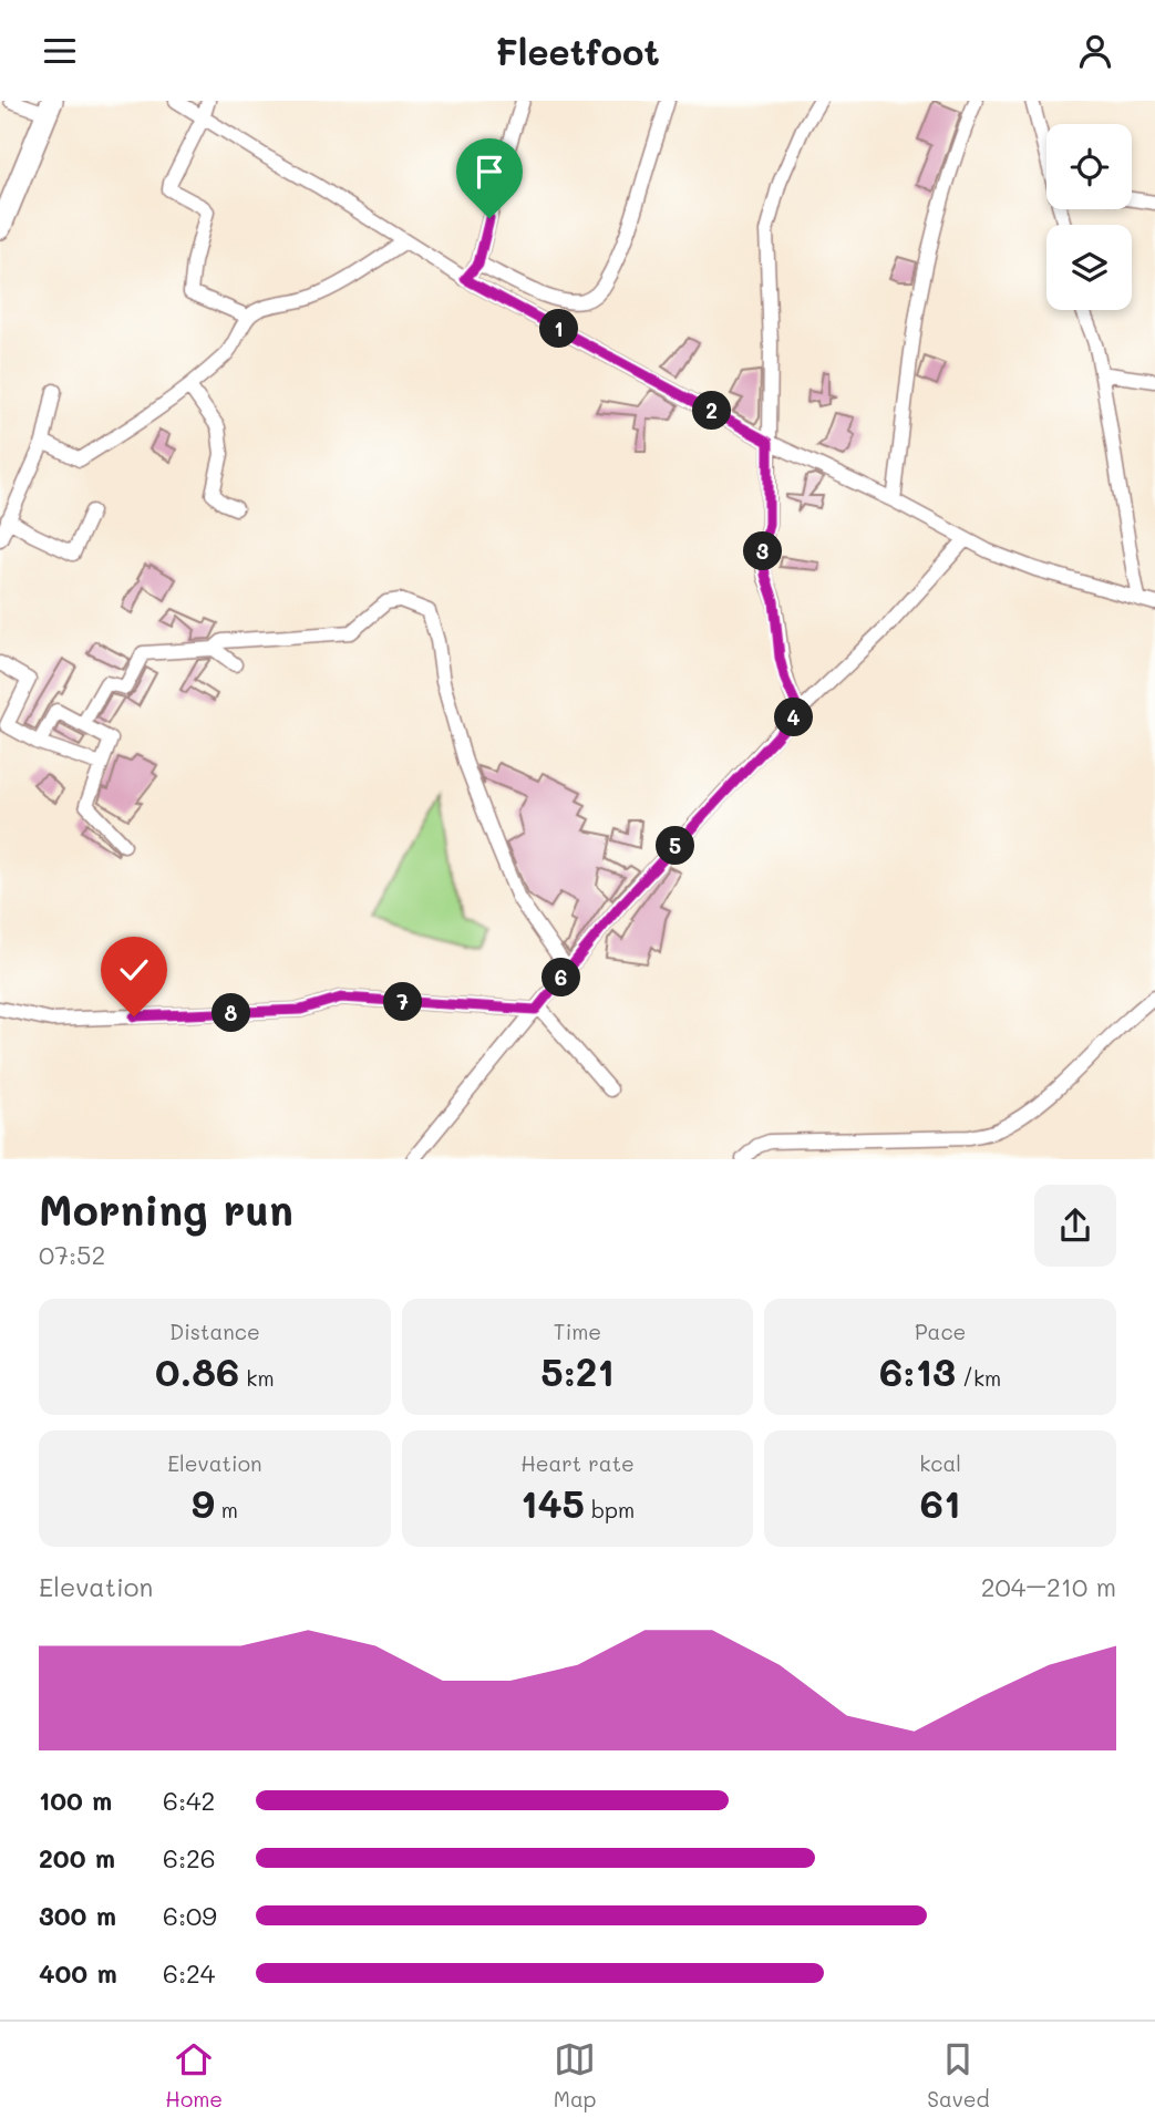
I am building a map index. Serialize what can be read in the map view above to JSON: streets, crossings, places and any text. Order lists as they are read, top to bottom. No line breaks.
{"page":{"header":"Fleetfoot","pins":["1","2","3","4","5","6","7","8"],"heading":["Morning run","07:52"],"stats":[["Distance","0.86 km"],["Time","5:21"],["Pace","6:13 /km"],["Elevation","9 m"],["Heart rate","145 bpm"],["kcal","61"]],"chart":["Elevation","204–210 m"],"list":[{"name":"100 m","note":"6:42"},{"name":"200 m","note":"6:26"},{"name":"300 m","note":"6:09"},{"name":"400 m","note":"6:24"}],"tabs":["Home","Map","Saved"]}}
